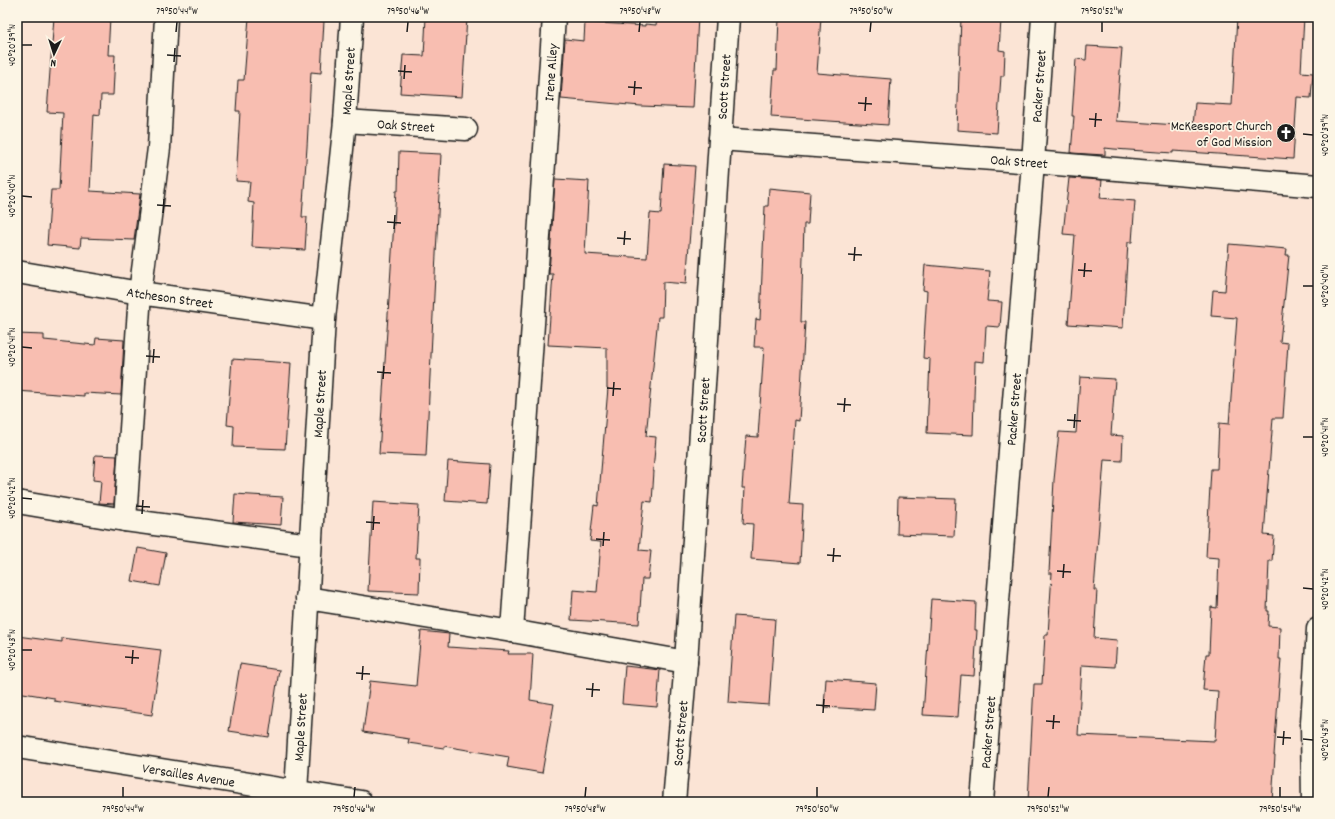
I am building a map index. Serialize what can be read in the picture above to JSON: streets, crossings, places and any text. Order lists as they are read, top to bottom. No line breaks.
{"streets":{"street":["Irene Alley","Maple Street","Scott Street","Packer Street","Oak Street","Atcheson Street","Versailles Avenue"]},"crossings":[["Maple Street","Oak Street"],["Maple Street","Atcheson Street"],["Maple Street","Versailles Avenue"],["Scott Street","Oak Street"],["Packer Street","Oak Street"]],"places":{"church":["McKeesport Church of God Mission"]},"north":"bottom","coordinates":["79°50'44\"W","79°50'46\"W","79°50'48\"W","79°50'50\"W","79°50'52\"W","40°20'39\"N","40°20'40\"N","40°20'41\"N","40°20'42\"N","40°20'43\"N","79°50'54\"W"]}
